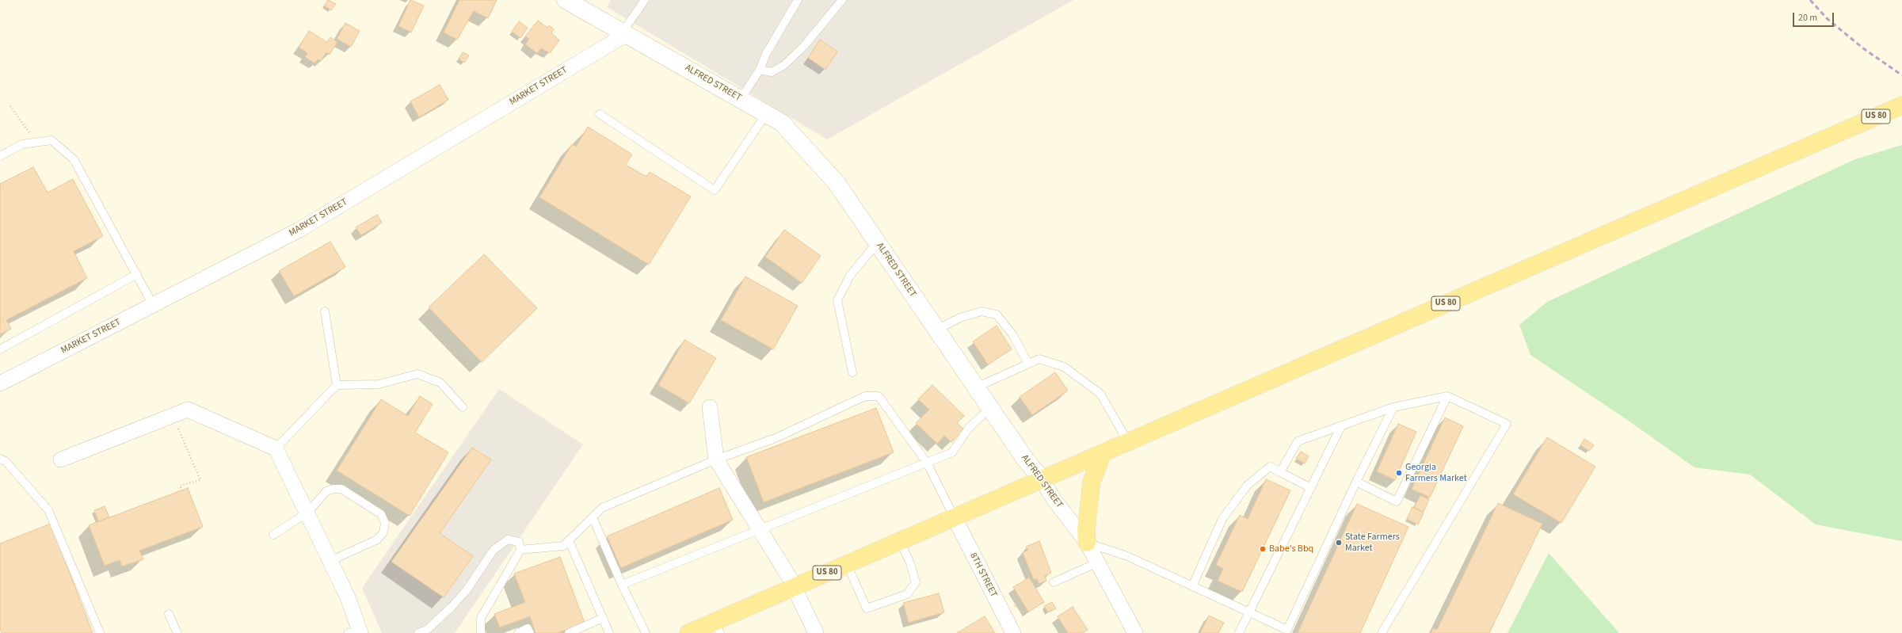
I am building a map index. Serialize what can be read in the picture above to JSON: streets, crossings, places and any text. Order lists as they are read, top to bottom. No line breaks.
{"streets":{"main road":["ALFRED STREET","US 80"],"street":["MARKET STREET","8TH STREET"]},"crossings":[["ALFRED STREET","MARKET STREET"],["ALFRED STREET","US 80"],["US 80","8TH STREET"]],"places":["Georgia Farmers Market","State Farmers Market","Babe's Bbq"],"scale_bar":"20 m"}
